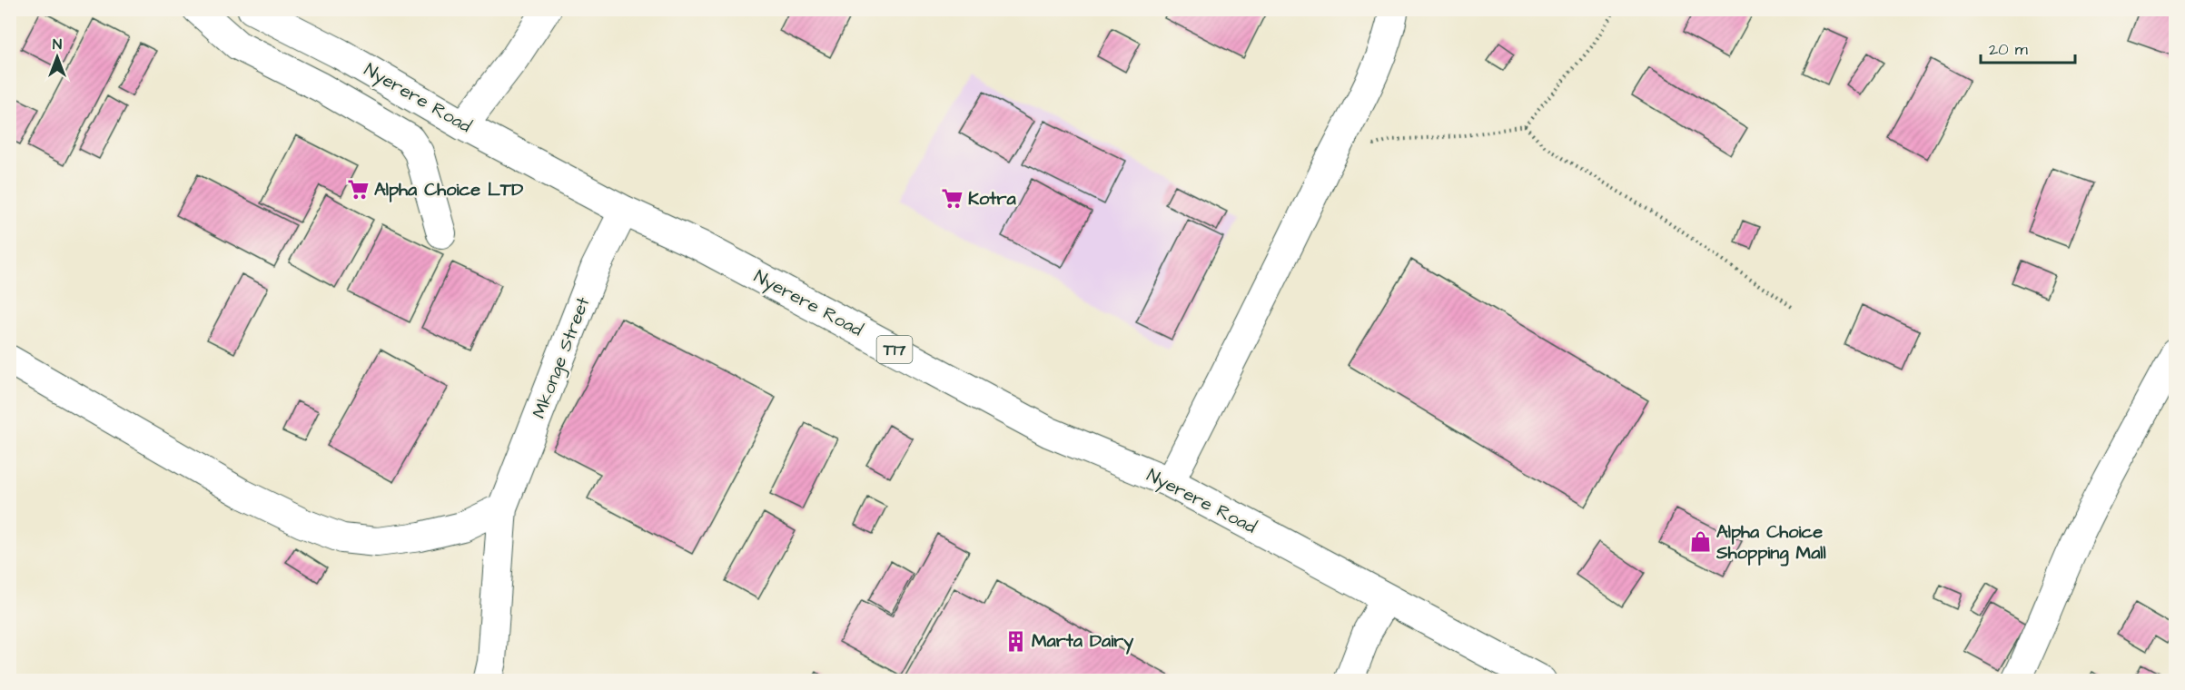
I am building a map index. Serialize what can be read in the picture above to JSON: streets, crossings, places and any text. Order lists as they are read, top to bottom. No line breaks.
{"streets":{"main road":["Nyerere Road","T17"],"street":["Mkonge Street"]},"crossings":[["Nyerere Road","Mkonge Street"]],"places":{"supermarket":["Alpha Choice LTD","Kotra"],"shop":["Alpha Choice Shopping Mall"],"building":["Marta Dairy"]},"scale_bar":"20 m","north":"top"}
